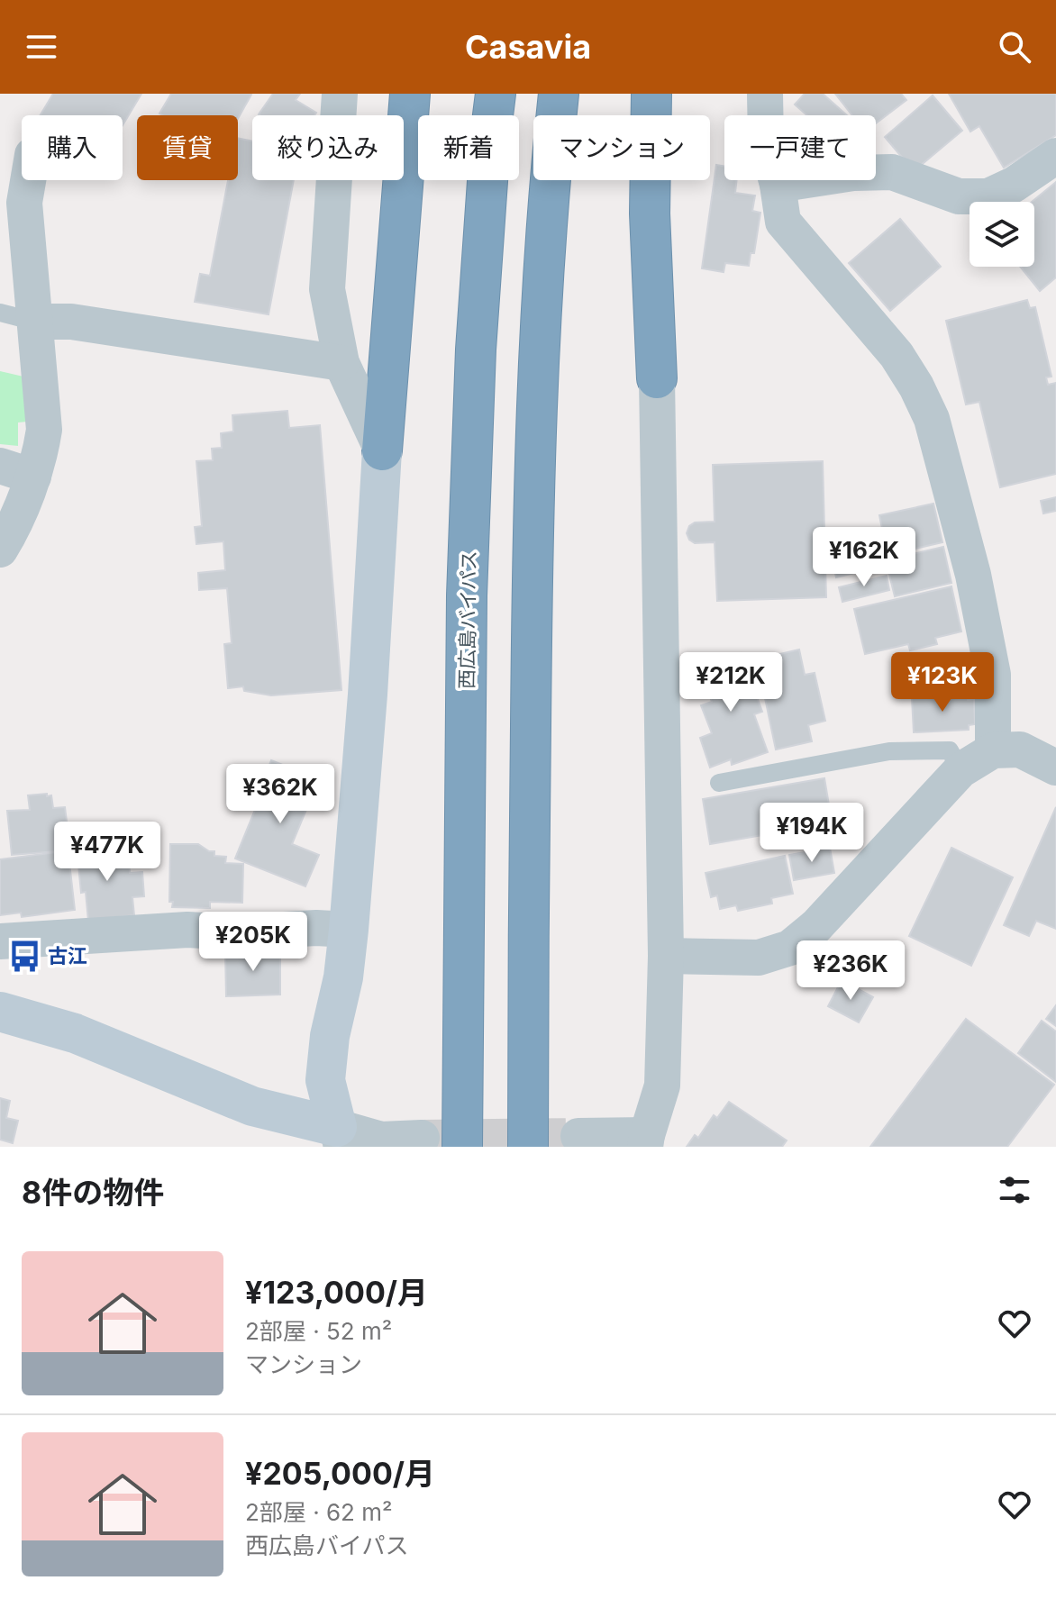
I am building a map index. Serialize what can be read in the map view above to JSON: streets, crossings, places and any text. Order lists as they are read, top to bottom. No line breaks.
{"streets":{"highway":["西広島バイパス"]},"places":{"bus stop":["古江"]},"page":{"header":"Casavia","chip":["購入","賃貸","絞り込み","新着","マンション","一戸建て"],"price":["¥162K","¥212K","¥123K","¥362K","¥194K","¥477K","¥205K","¥236K"],"heading":"8件の物件","list":[{"name":"¥123,000/月","note":"2部屋 · 52 m² · マンション"},{"name":"¥205,000/月","note":"2部屋 · 62 m² · 西広島バイパス"}]}}
